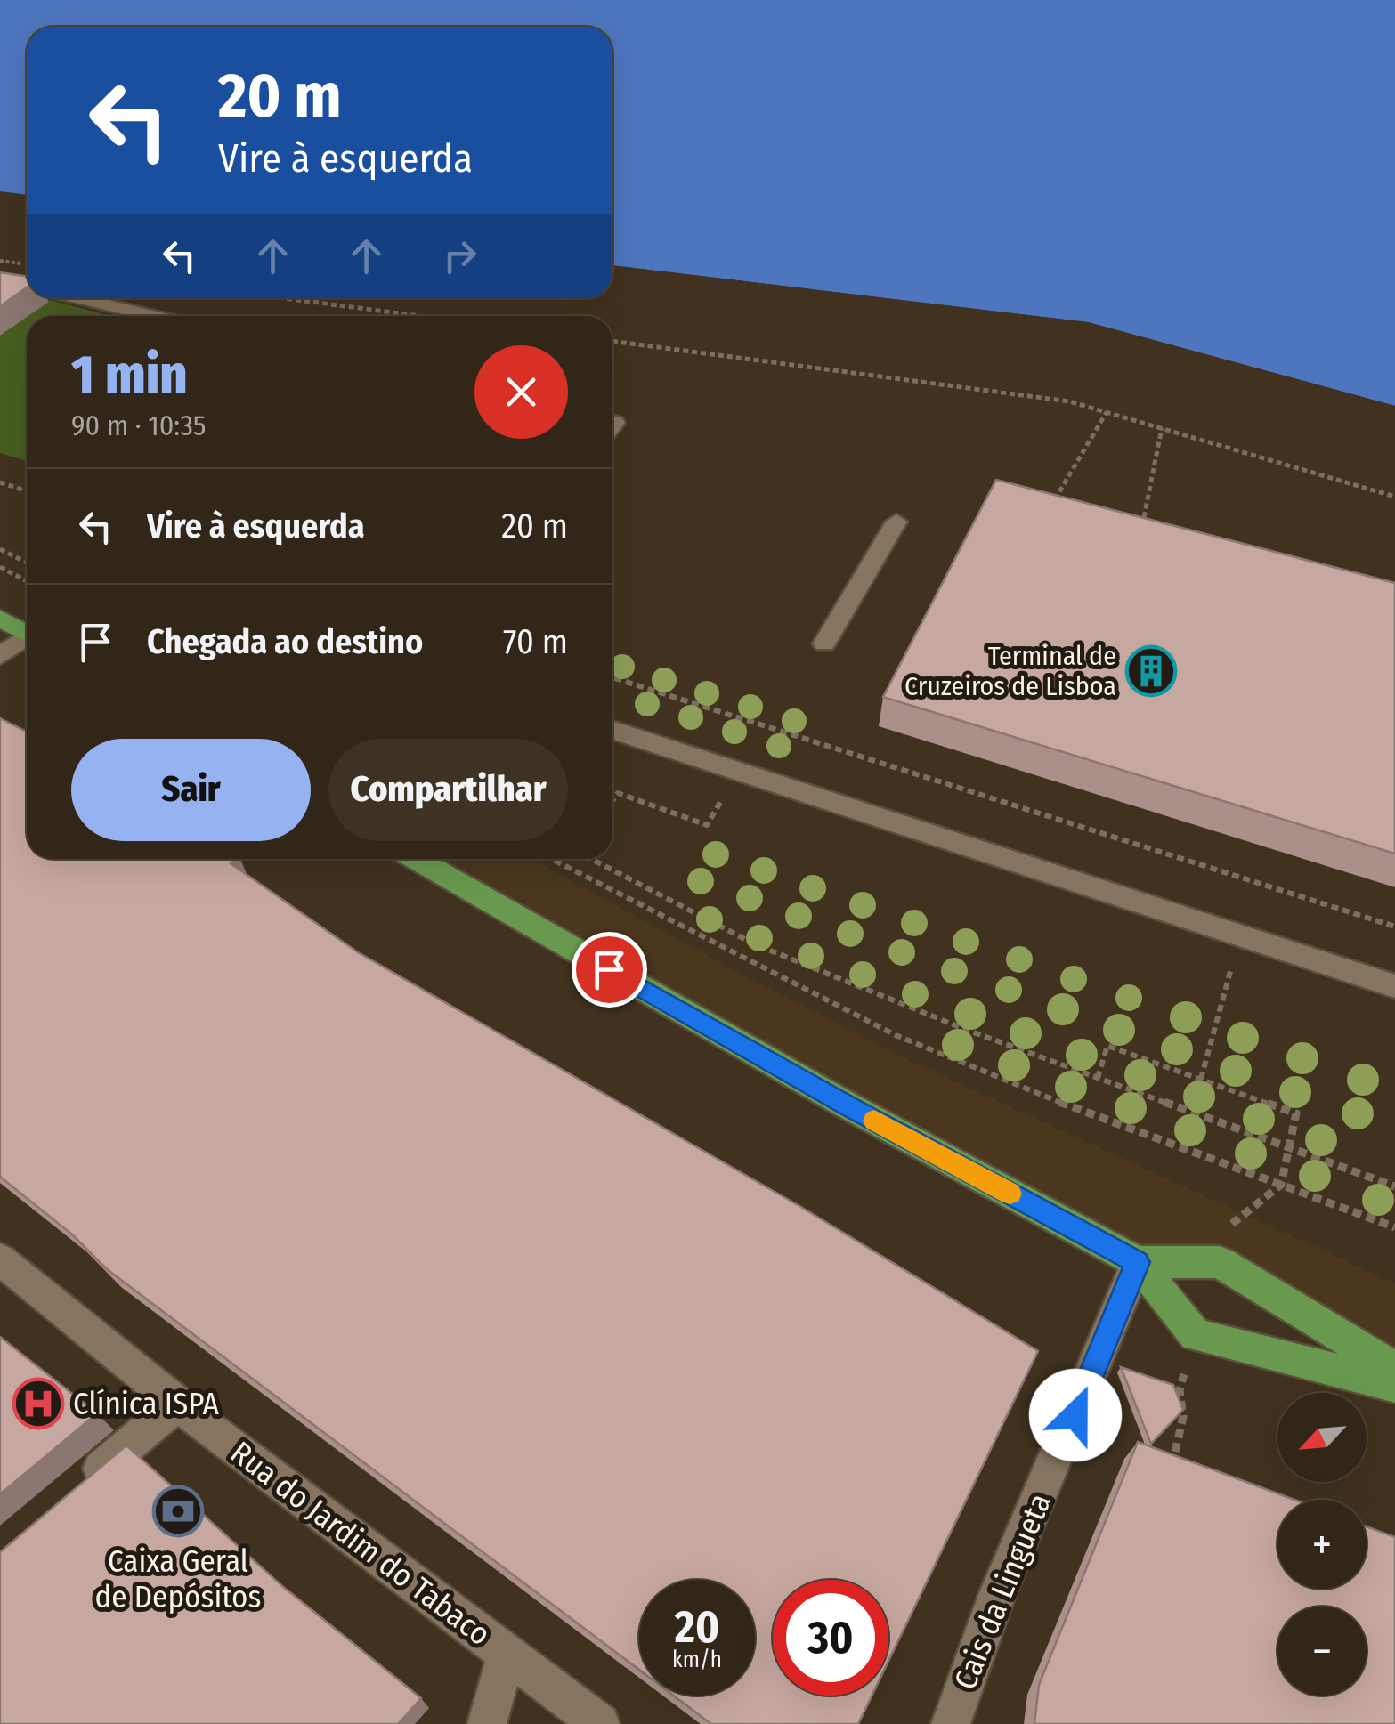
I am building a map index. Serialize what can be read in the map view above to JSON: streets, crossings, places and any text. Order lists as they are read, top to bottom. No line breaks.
{"streets":{"street":["Rua do Jardim do Tabaco","Cais da Lingueta"]},"places":{"building":["Terminal de Cruzeiros de Lisboa"],"hospital":["Clínica ISPA"],"bank":["Caixa Geral de Depósitos"]},"north":"bottom left","page":{"turn":["20 m","Vire à esquerda"],"heading":["1 min","90 m · 10:35"],"list":[{"name":"Vire à esquerda","value":"20 m"},{"name":"Chegada ao destino","value":"70 m"}],"buttons":["Sair","Compartilhar"],"map_buttons":["+","−"],"speed":"20 km/h","limit":"30"}}
